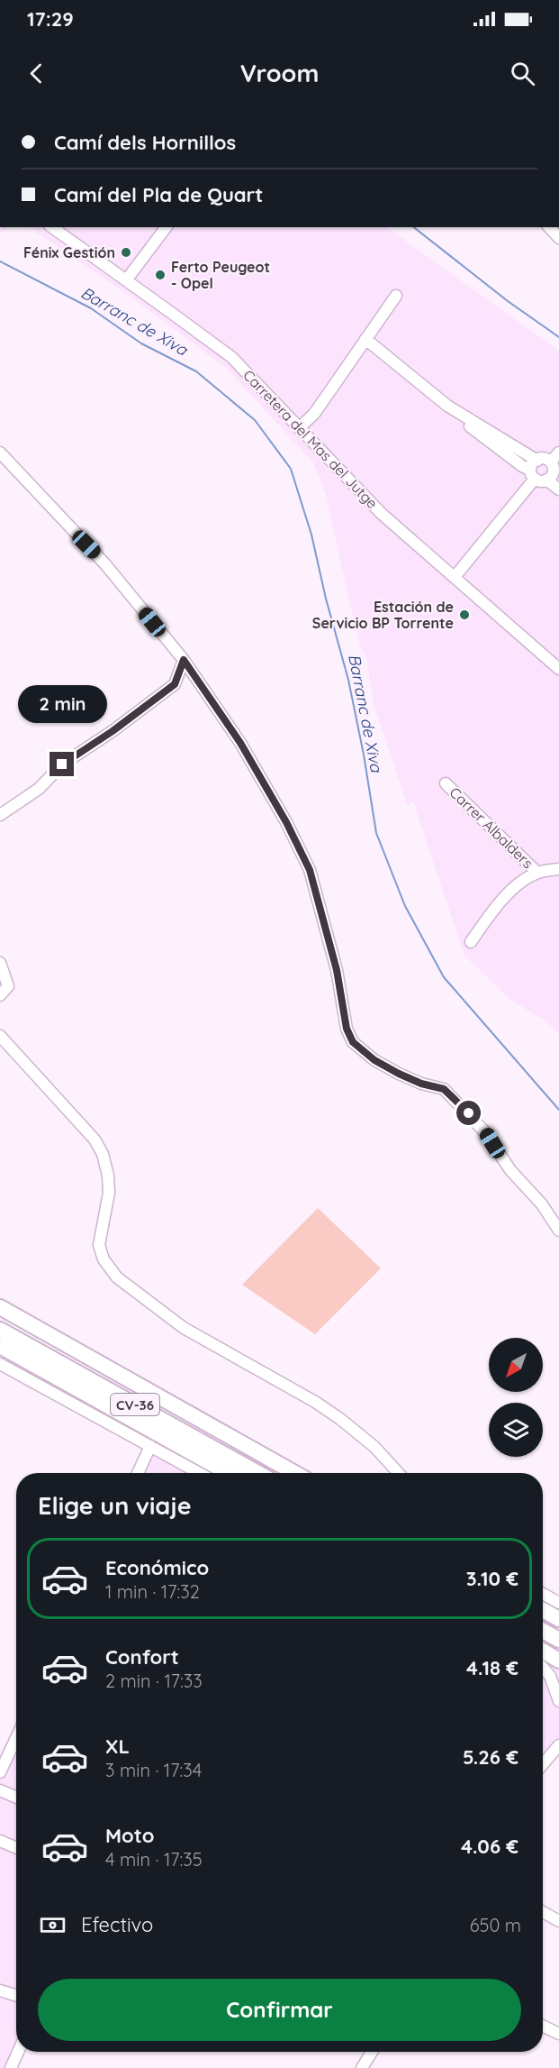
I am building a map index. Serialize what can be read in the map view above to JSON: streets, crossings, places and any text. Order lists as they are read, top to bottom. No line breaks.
{"streets":{"highway":["CV-36"],"street":["Carretera del Mas del Jutge","Carrer Albalders"]},"water":["Barranc de Xiva"],"places":["Fénix Gestión","Ferto Peugeot - Opel","Estación de Servicio BP Torrente"],"north":"bottom left","page":{"status":"17:29","header":"Vroom","banner":["Camí dels Hornillos","Camí del Pla de Quart"],"bubble":"2 min","heading":"Elige un viaje","list":[{"name":"Económico","note":"1 min · 17:32","value":"3.10 €"},{"name":"Confort","note":"2 min · 17:33","value":"4.18 €"},{"name":"XL","note":"3 min · 17:34","value":"5.26 €"},{"name":"Moto","note":"4 min · 17:35","value":"4.06 €"}],"pay":["Efectivo","650 m"],"buttons":"Confirmar"}}
